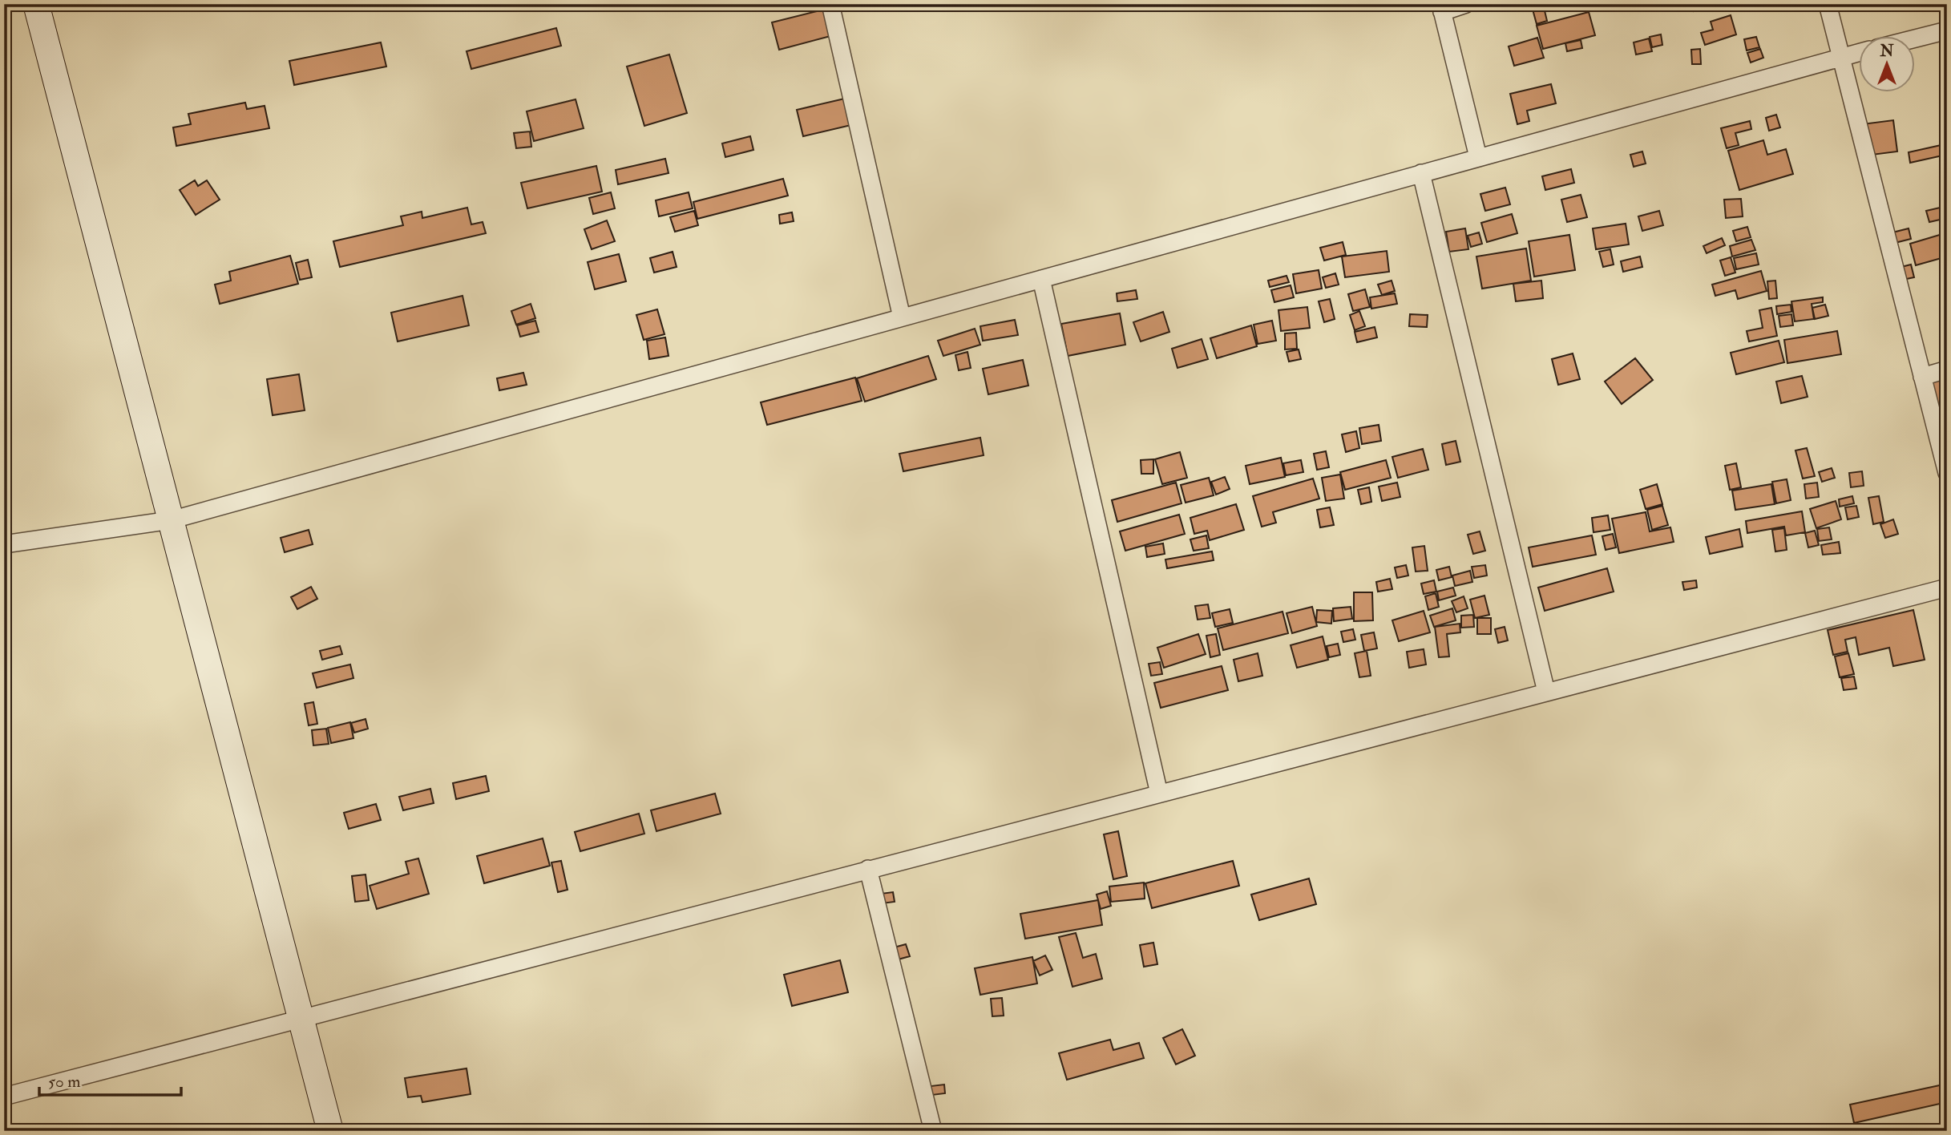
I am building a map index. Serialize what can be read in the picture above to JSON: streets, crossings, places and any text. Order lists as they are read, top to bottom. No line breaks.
{"scale_bar":"50 m","north":"top"}
